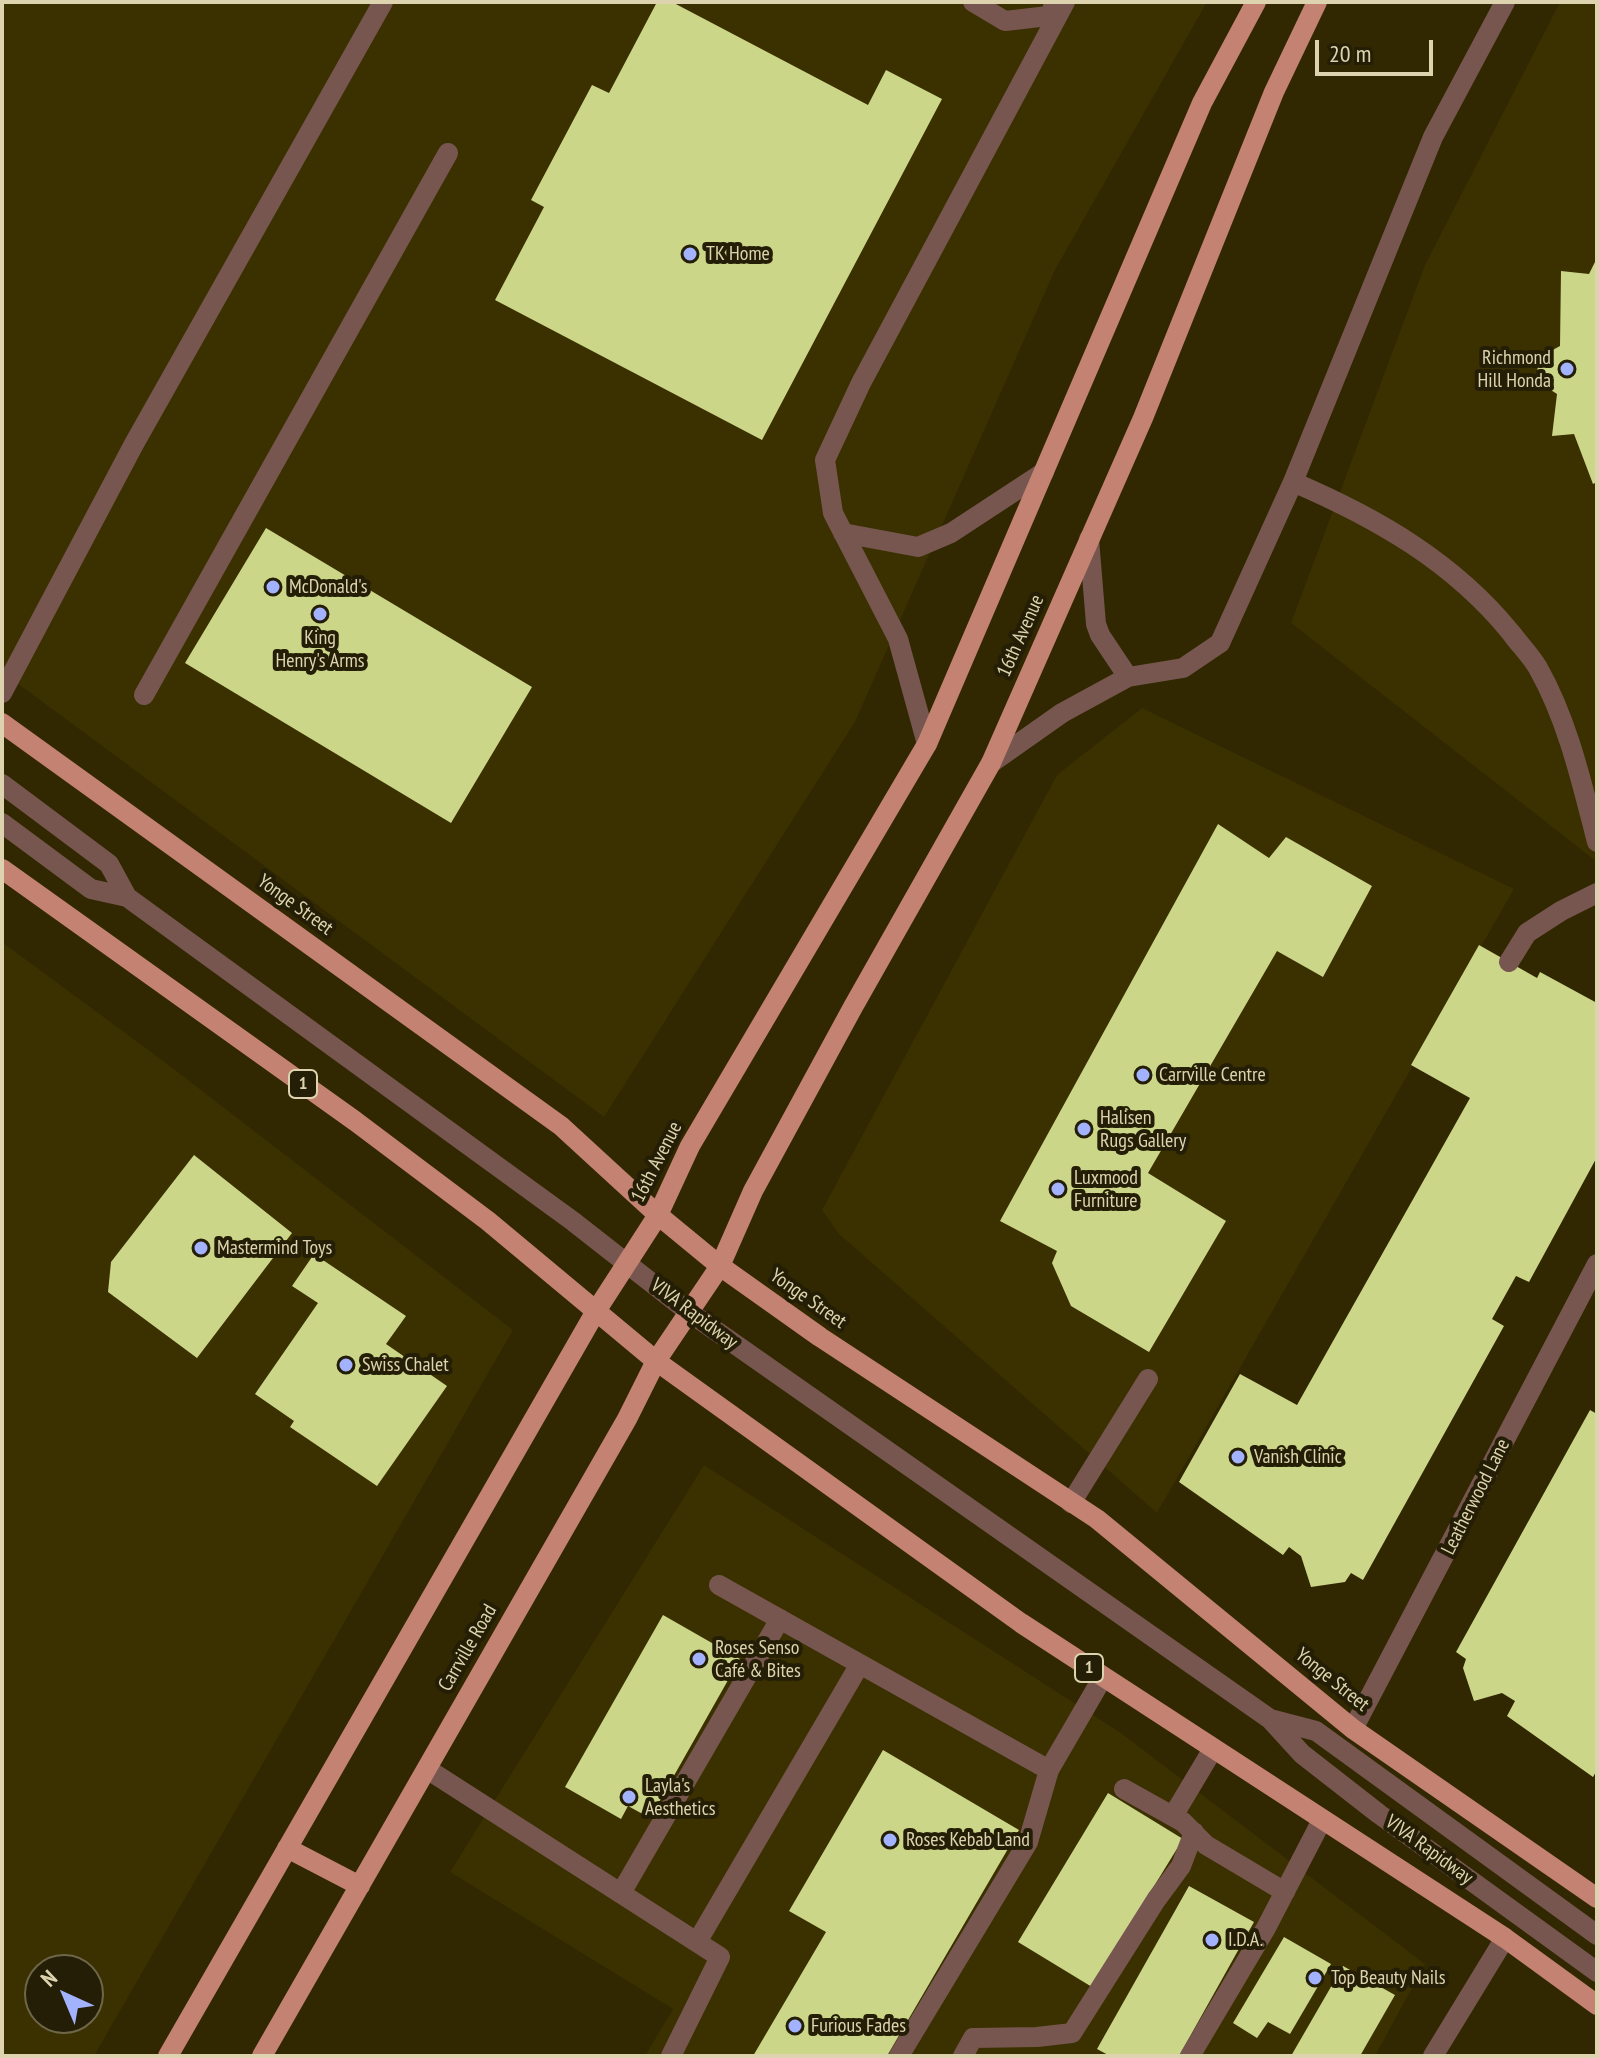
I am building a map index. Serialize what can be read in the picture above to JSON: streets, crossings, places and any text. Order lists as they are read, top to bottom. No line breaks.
{"streets":{"main road":["16th Avenue","Yonge Street","1","Carrville Road"],"street":["VIVA Rapidway","Leatherwood Lane"]},"crossings":[["16th Avenue","Yonge Street"],["16th Avenue","1"],["16th Avenue","VIVA Rapidway"],["16th Avenue","Carrville Road"],["Yonge Street","Leatherwood Lane"],["Yonge Street","Carrville Road"],["1","Carrville Road"],["VIVA Rapidway","Carrville Road"]],"places":["TK Home","Richmond Hill Honda","McDonald's","King Henry's Arms","Carrville Centre","Halisen Rugs Gallery","Luxmood Furniture","Mastermind Toys","Swiss Chalet","Vanish Clinic","Roses Senso Café & Bites","Layla's Aesthetics","Roses Kebab Land","I.D.A.","Top Beauty Nails","Furious Fades"],"scale_bar":"20 m","north":"top left"}
